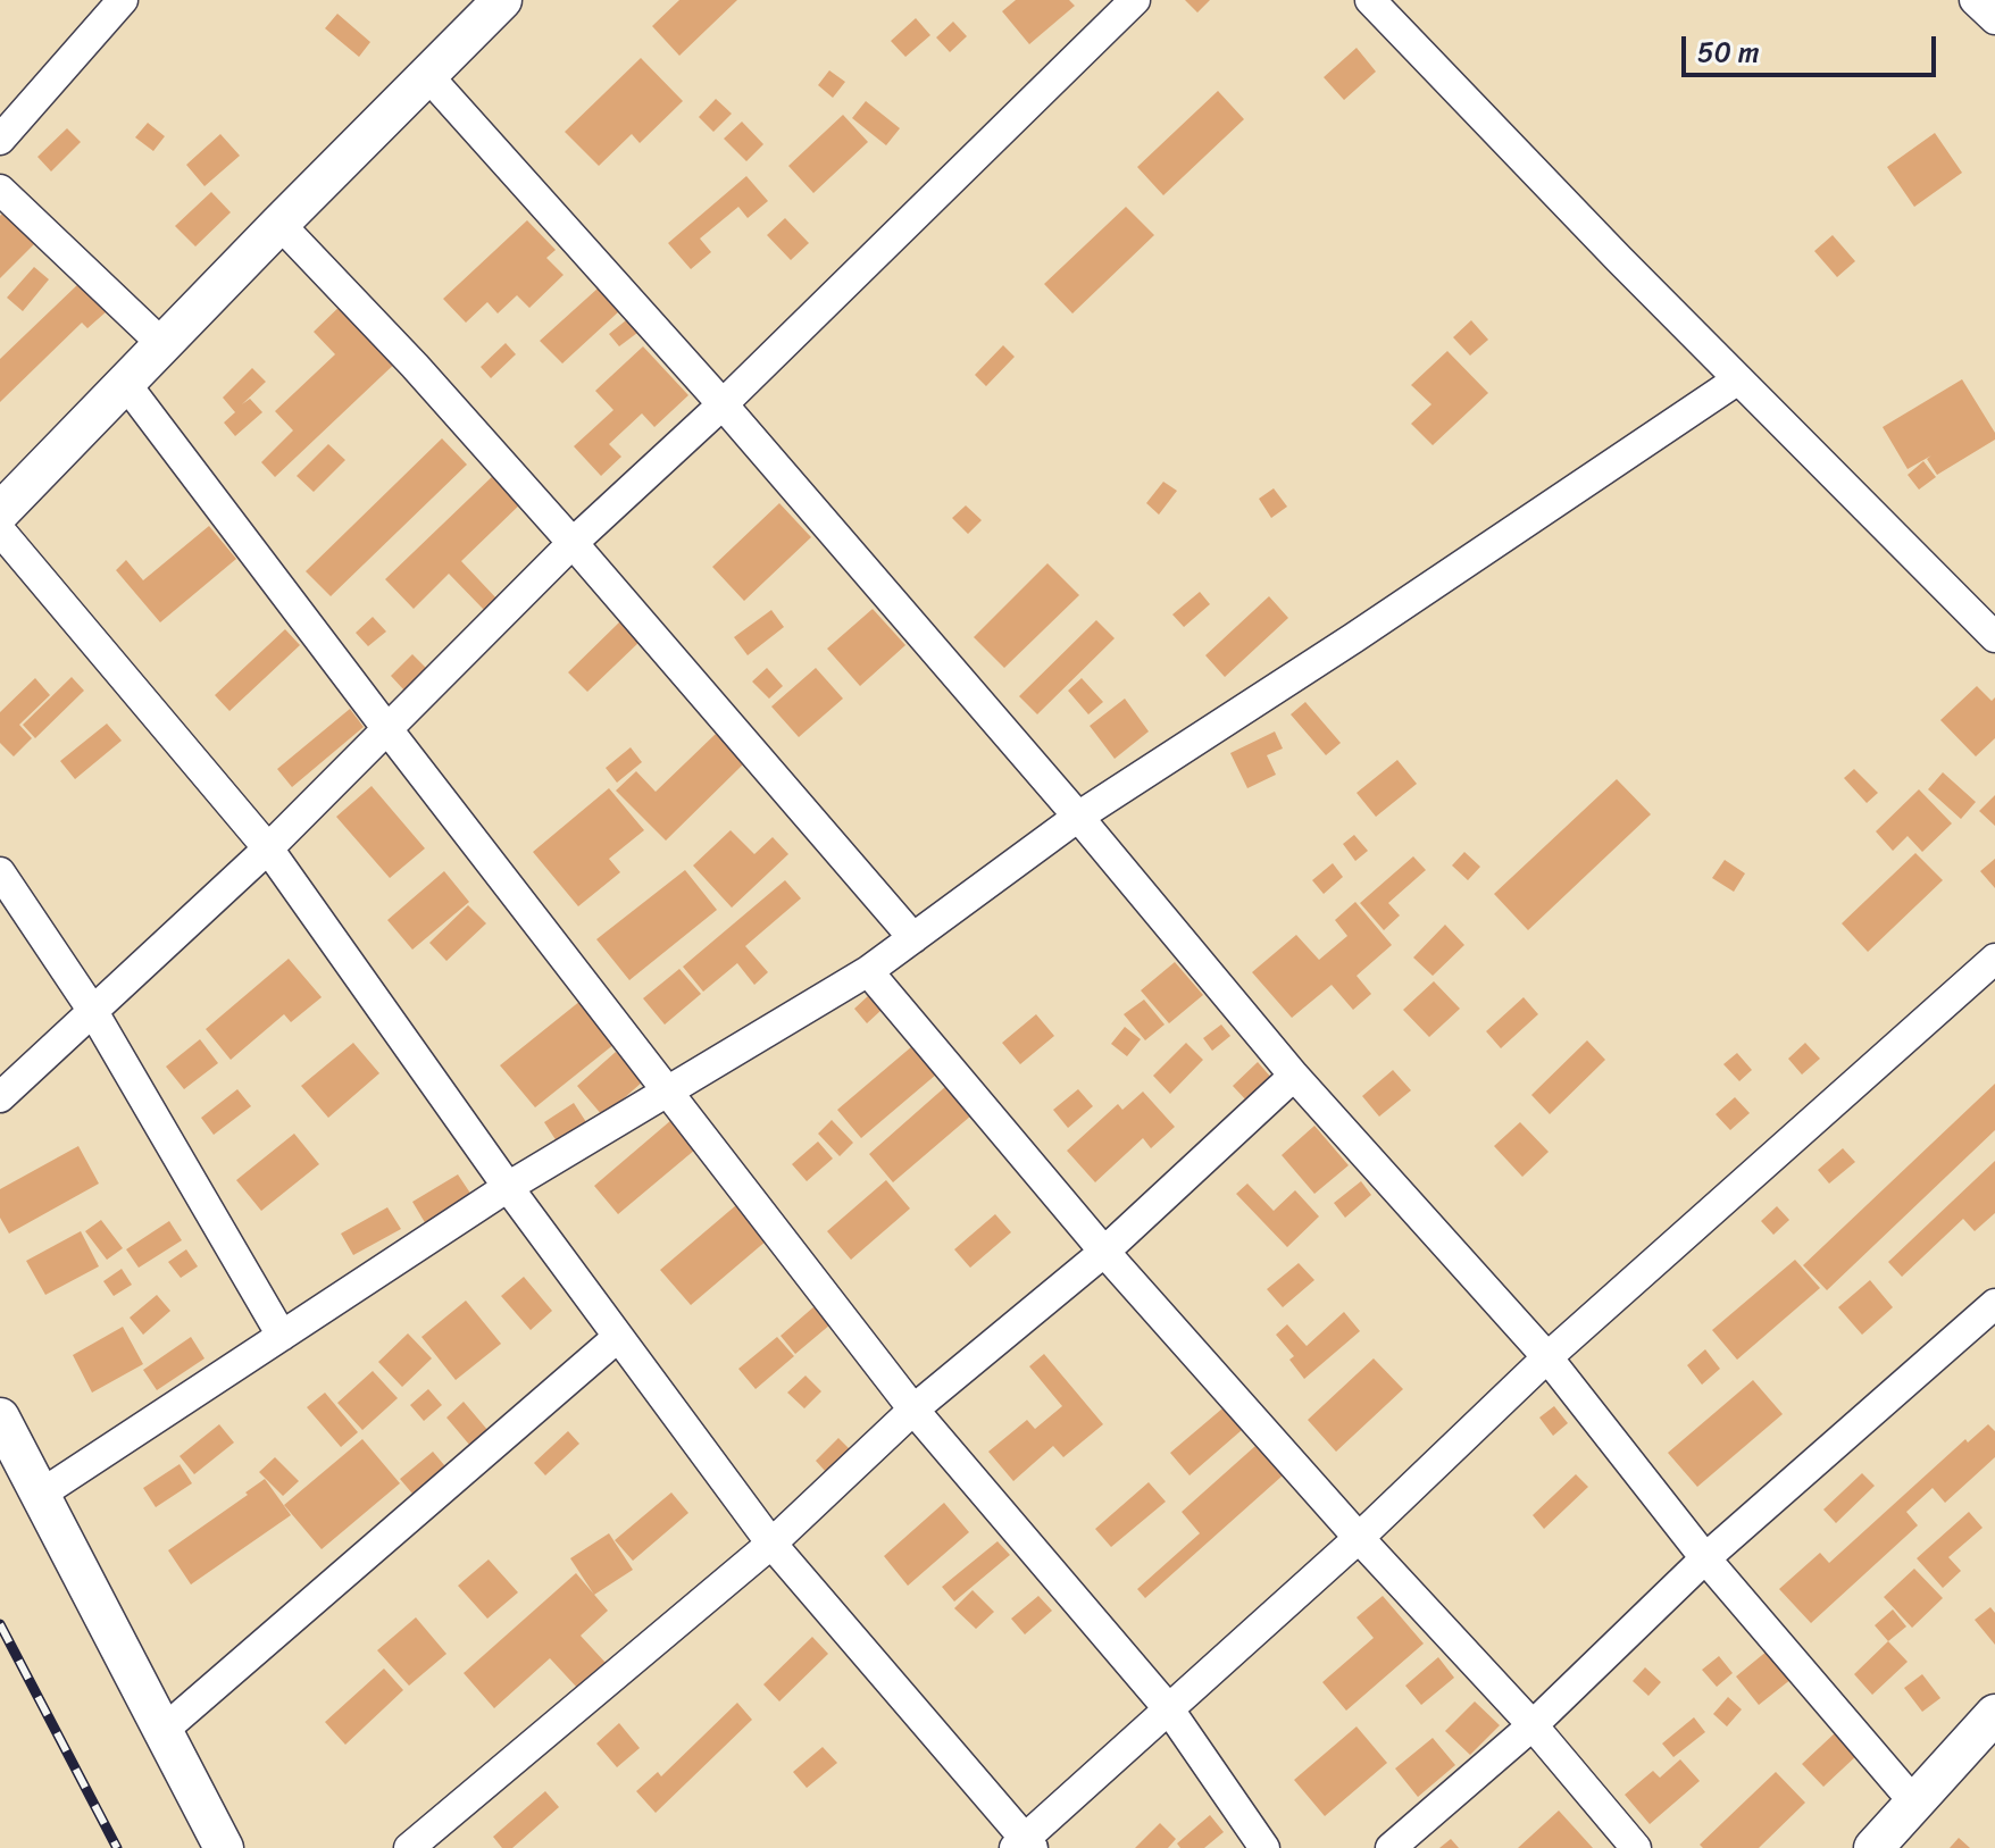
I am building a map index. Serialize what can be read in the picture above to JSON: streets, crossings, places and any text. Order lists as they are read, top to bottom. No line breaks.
{"scale_bar":"50 m"}
